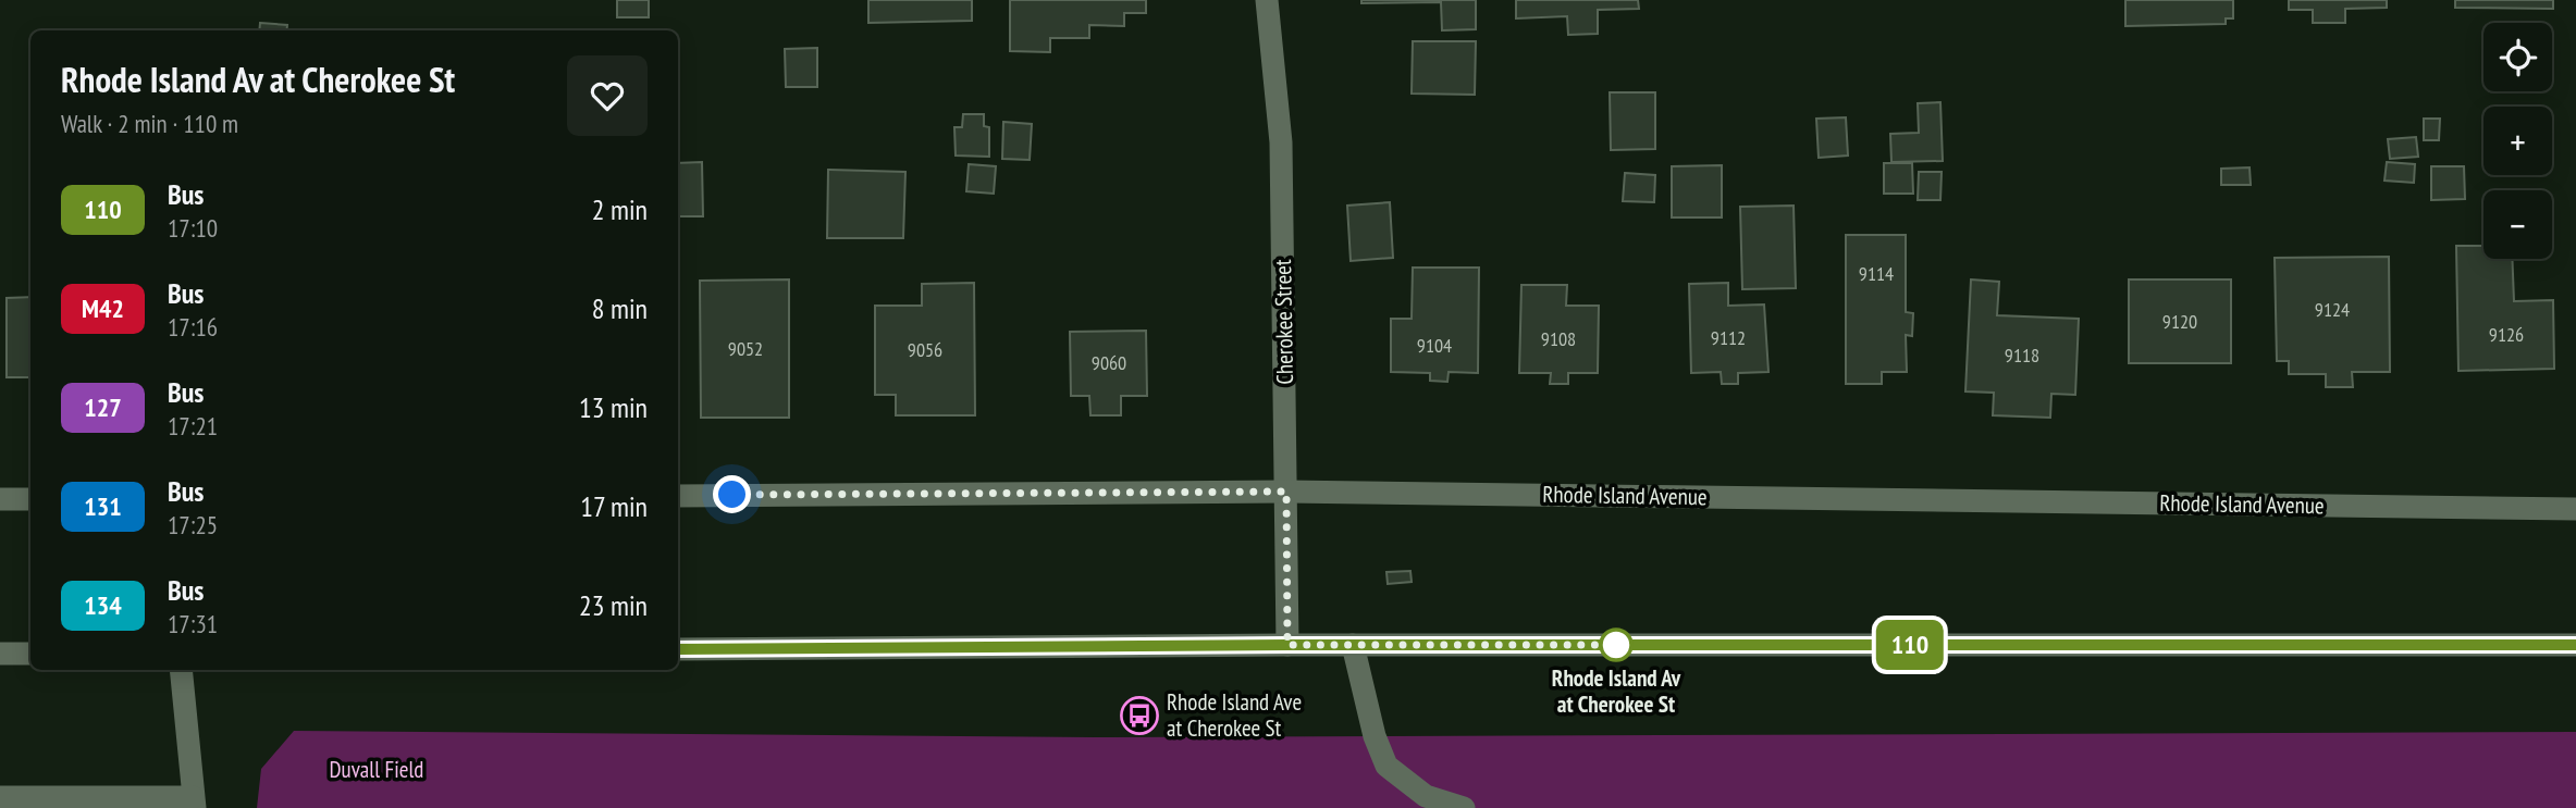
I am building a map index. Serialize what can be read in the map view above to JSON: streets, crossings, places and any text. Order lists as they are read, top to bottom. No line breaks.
{"streets":{"street":["Cherokee Street","Rhode Island Avenue"]},"crossings":[["Cherokee Street","Rhode Island Avenue"]],"parks":["Duvall Field"],"places":{"other":["Rhode Island Av at Cherokee St"],"bus stop":["Rhode Island Ave at Cherokee St"]},"lines":["bus line 110"],"house_numbers":["9114","9124","9120","9126","9112","9108","9104","9052","9056","9118","9060"],"page":{"on_map":"110","map_buttons":["+","−"],"heading":["Rhode Island Av at Cherokee St","Walk · 2 min · 110 m"],"list":[{"mark":"110","name":"Bus","note":"17:10","value":"2 min"},{"mark":"M42","name":"Bus","note":"17:16","value":"8 min"},{"mark":"127","name":"Bus","note":"17:21","value":"13 min"},{"mark":"131","name":"Bus","note":"17:25","value":"17 min"},{"mark":"134","name":"Bus","note":"17:31","value":"23 min"}]}}
